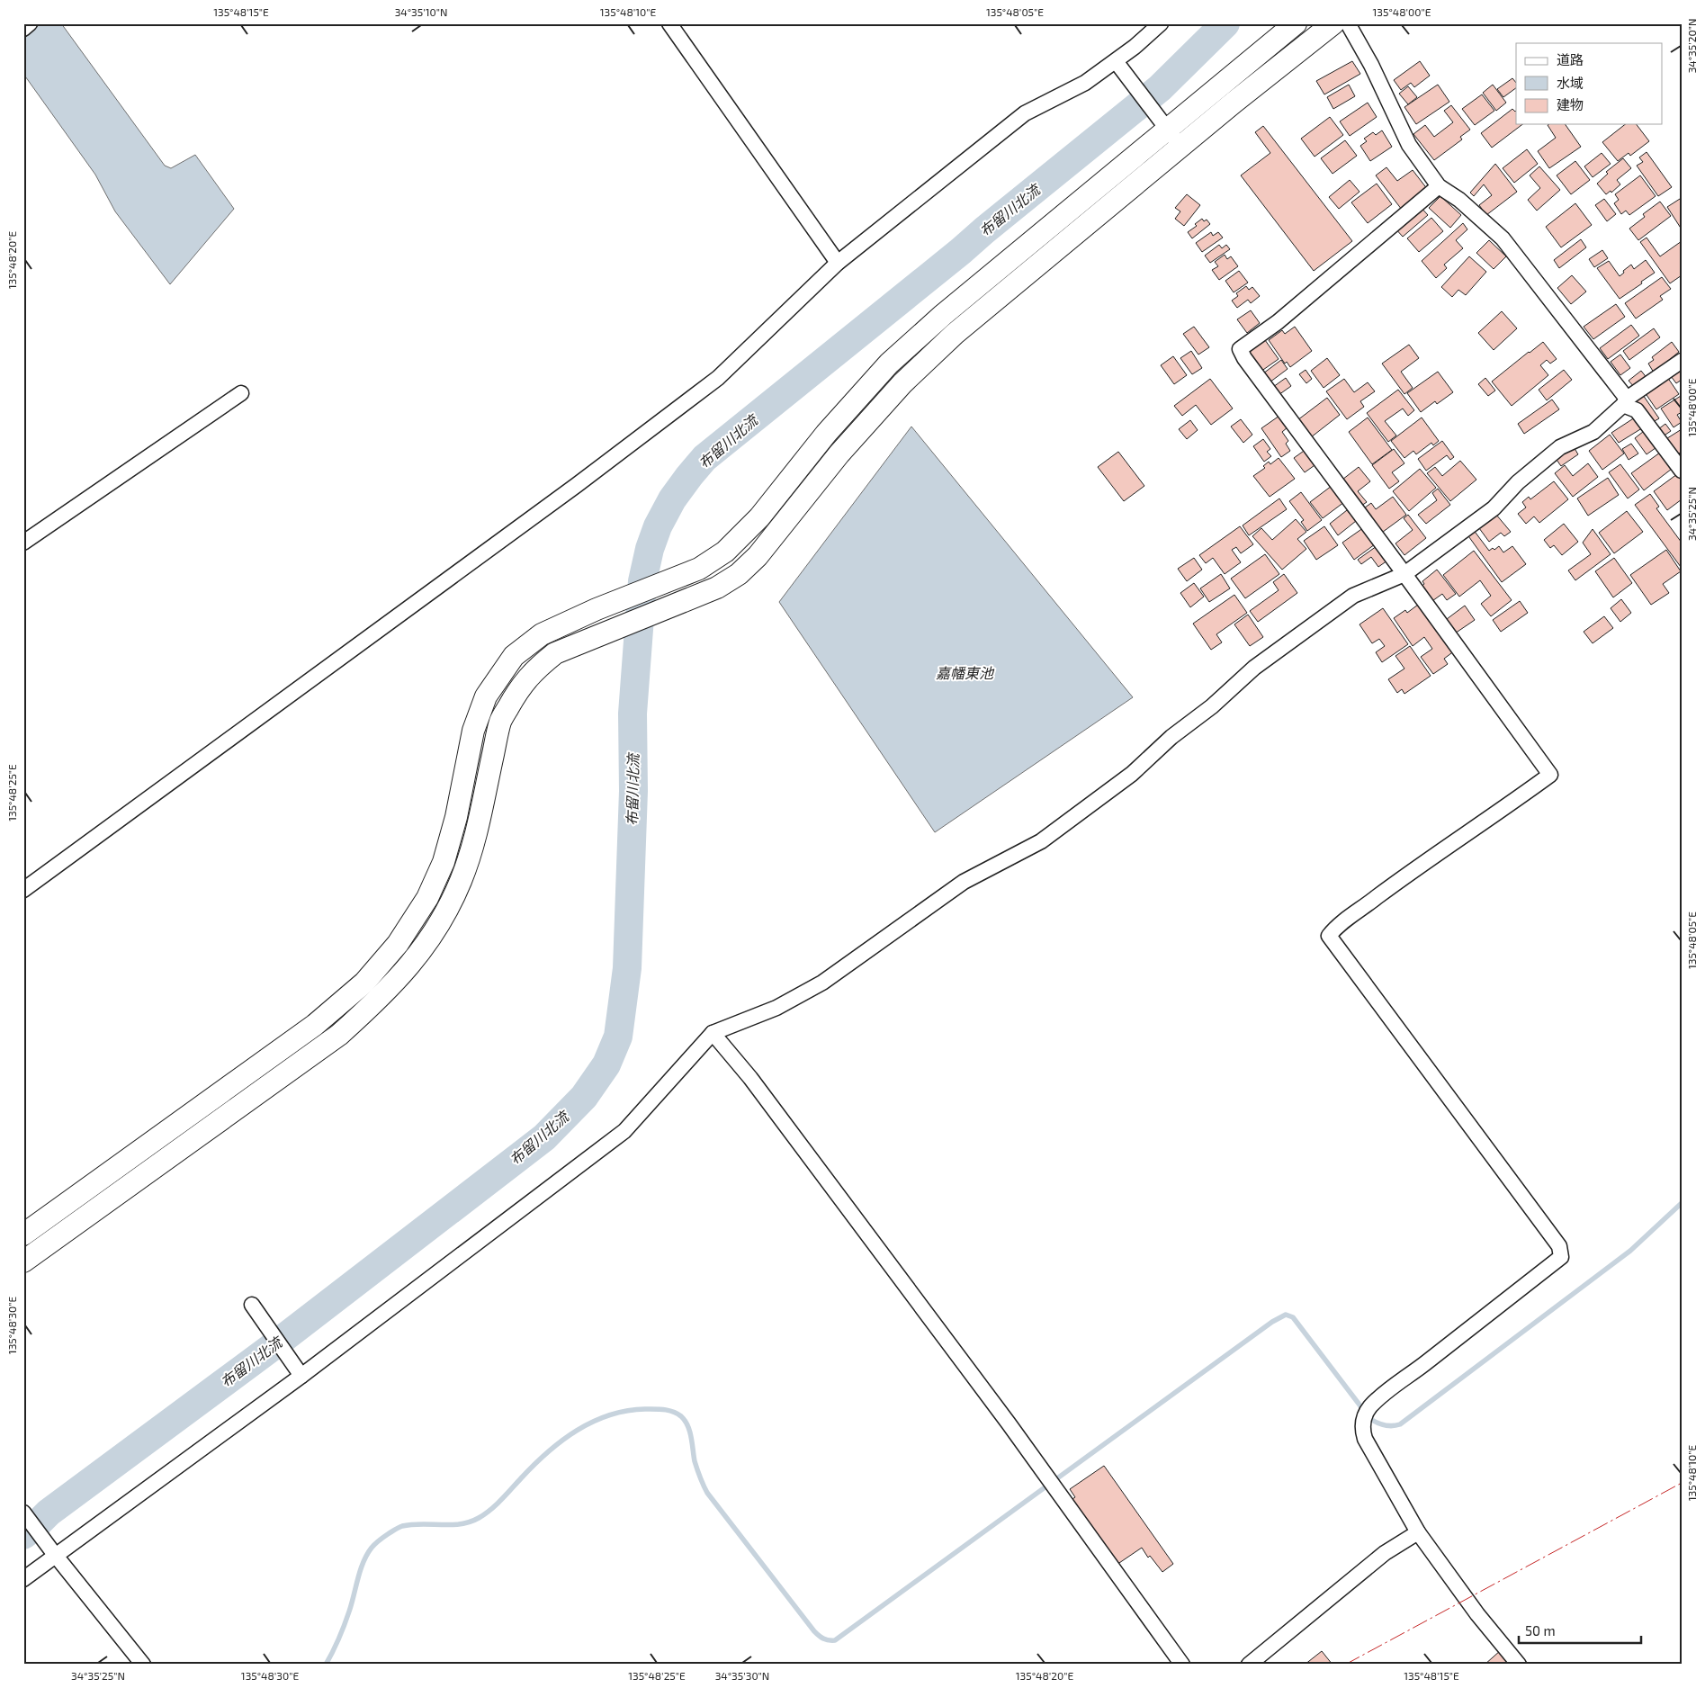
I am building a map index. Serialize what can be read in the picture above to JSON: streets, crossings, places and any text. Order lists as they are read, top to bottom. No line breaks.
{"water":["布留川北流","嘉幡東池"],"legend":["道路","水域","建物"],"scale_bar":"50 m","coordinates":["135°48'15\"E","34°35'10\"N","135°48'10\"E","135°48'05\"E","135°48'00\"E","34°35'20\"N","135°48'20\"E","34°35'25\"N","135°48'25\"E","135°48'30\"E","34°35'30\"N"]}
